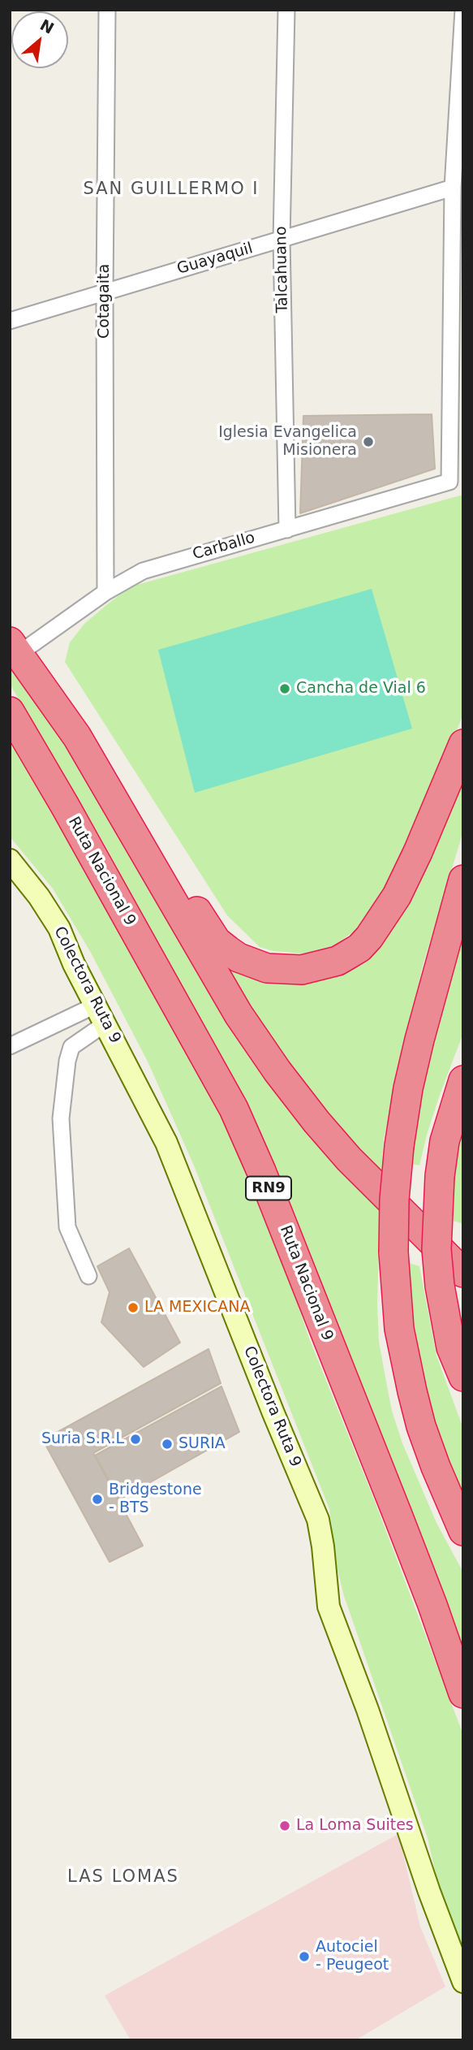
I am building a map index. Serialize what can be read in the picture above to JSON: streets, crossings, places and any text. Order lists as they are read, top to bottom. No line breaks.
{"streets":{"highway":["Ruta Nacional 9","RN9"],"street":["Guayaquil","Talcahuano","Cotagaita","Carballo","Colectora Ruta 9"]},"crossings":[["Guayaquil","Talcahuano"],["Guayaquil","Cotagaita"],["Guayaquil","Carballo"],["Talcahuano","Carballo"],["Cotagaita","Carballo"]],"districts":["SAN GUILLERMO I","LAS LOMAS"],"places":["Iglesia Evangelica Misionera","Cancha de Vial 6","LA MEXICANA","Suria S.R.L","SURIA","Bridgestone - BTS","La Loma Suites","Autociel - Peugeot"],"north":"top right"}
